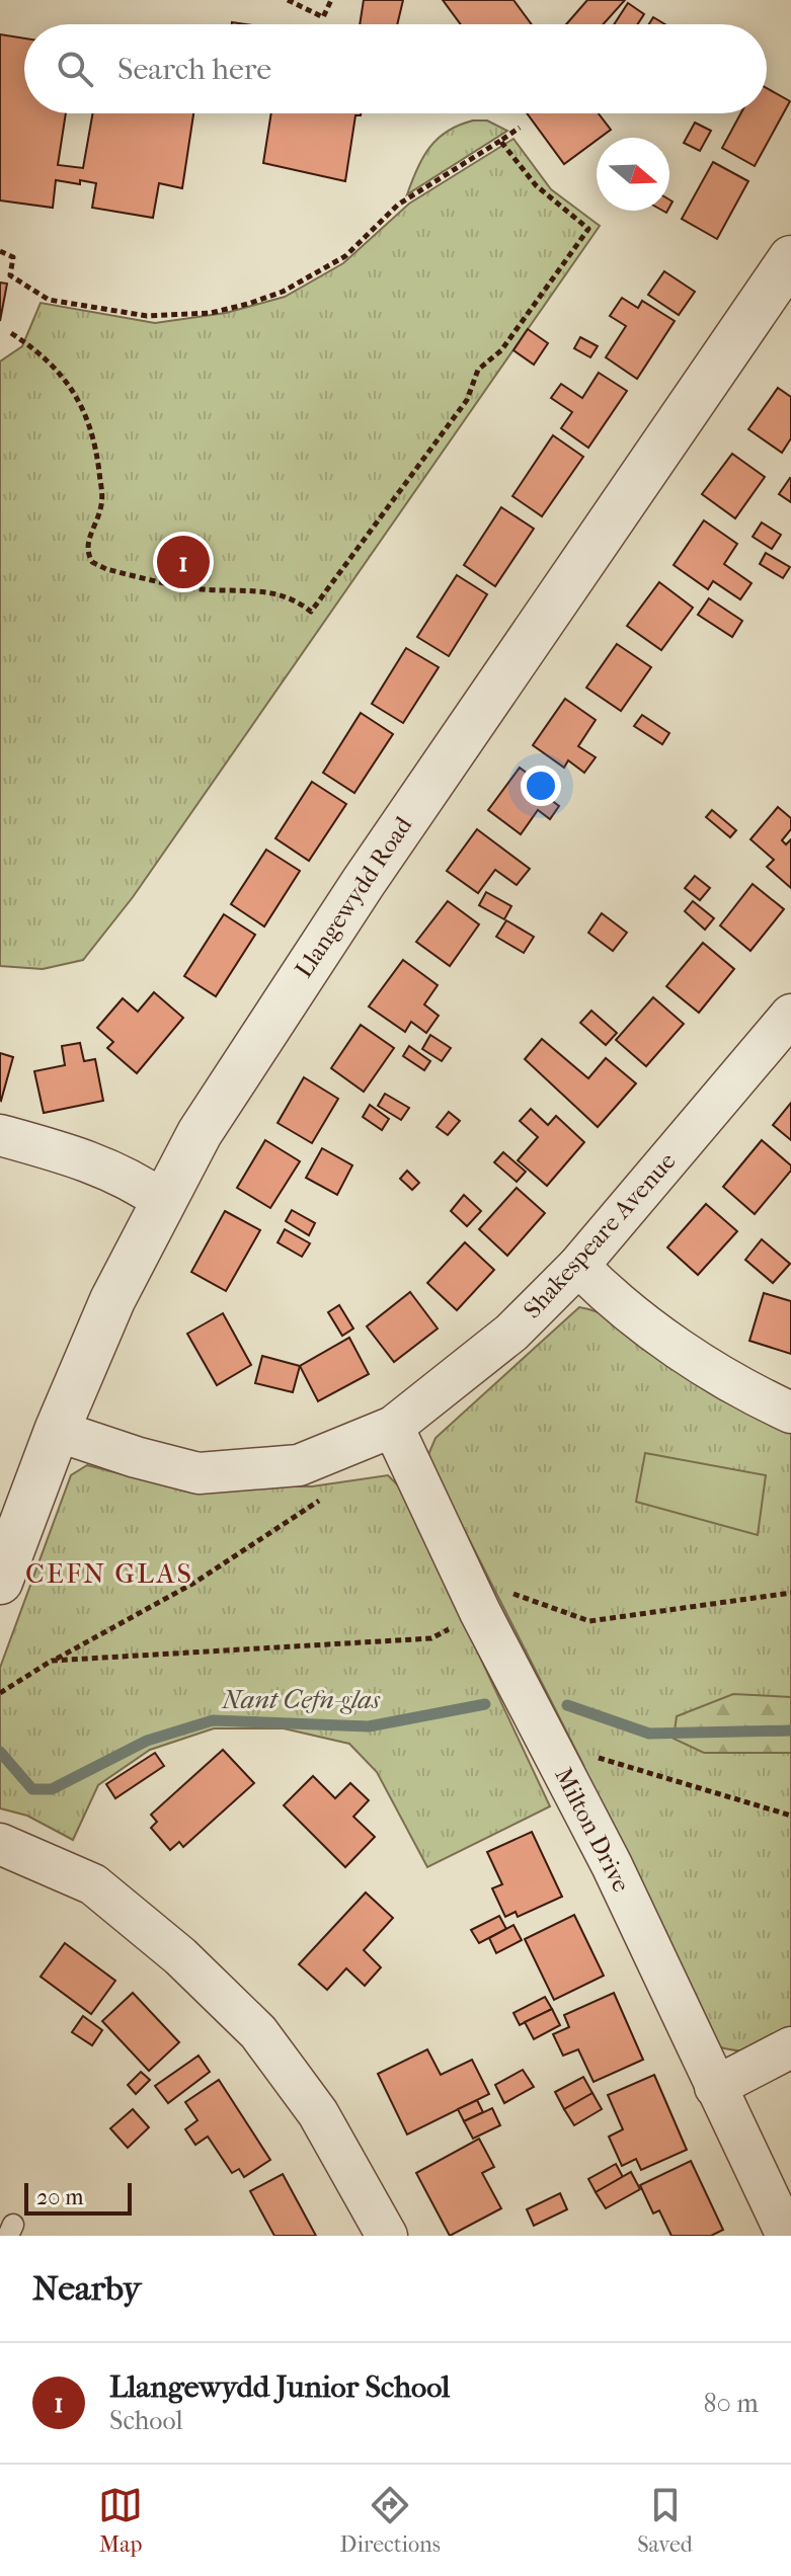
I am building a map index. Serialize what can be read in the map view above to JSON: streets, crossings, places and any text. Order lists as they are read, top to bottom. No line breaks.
{"streets":{"street":["Llangewydd Road","Shakespeare Avenue","Milton Drive"]},"crossings":[["Llangewydd Road","Shakespeare Avenue"],["Shakespeare Avenue","Milton Drive"]],"districts":["CEFN GLAS"],"water":["Nant Cefn-glas"],"scale_bar":"20 m","north":"right","page":{"search":"Search here","pins":"1","scale":"20 m","heading":"Nearby","list":[{"mark":"1","name":"Llangewydd Junior School","note":"School","value":"80 m"}],"nav":["Map","Directions","Saved"]}}
